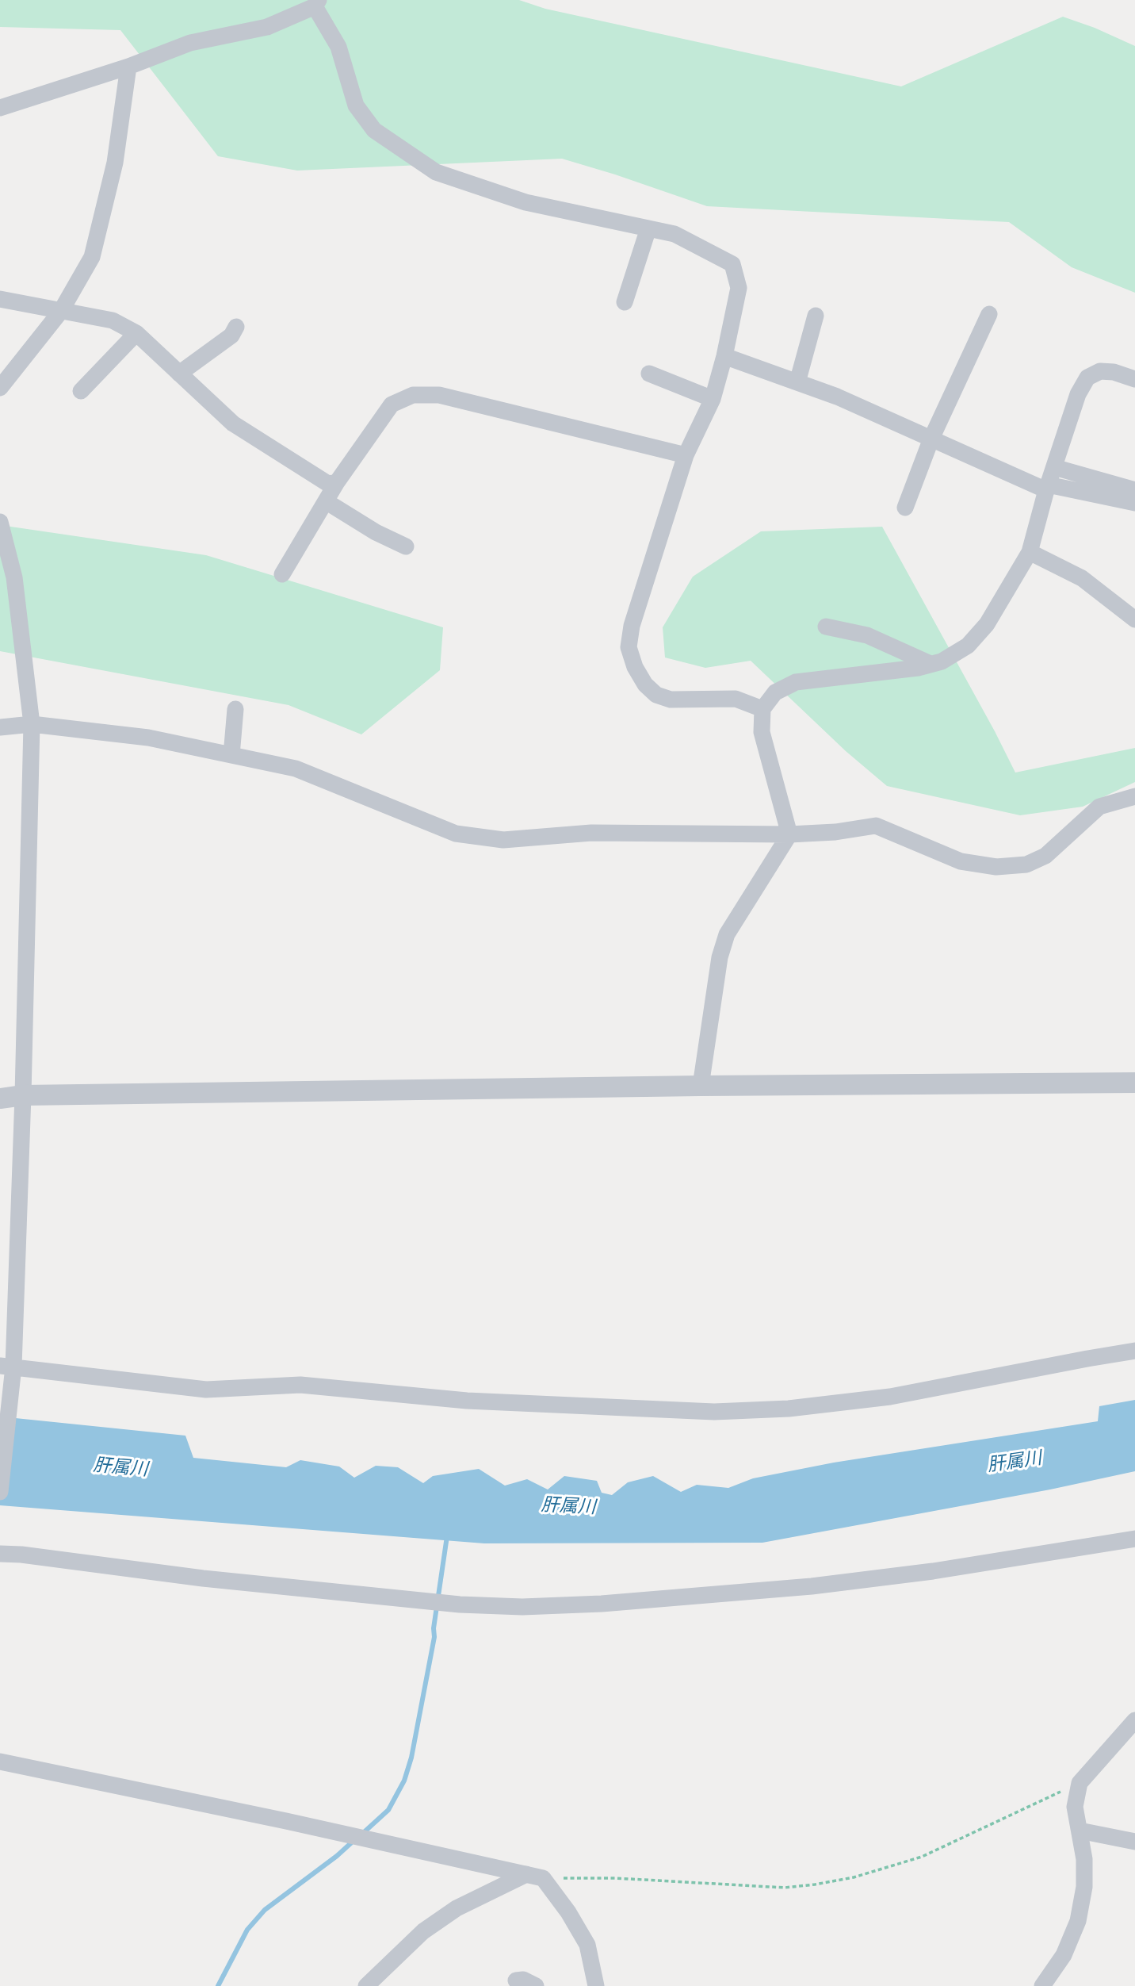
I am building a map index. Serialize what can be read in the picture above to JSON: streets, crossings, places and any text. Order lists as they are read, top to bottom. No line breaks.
{"water":["肝属川"]}
